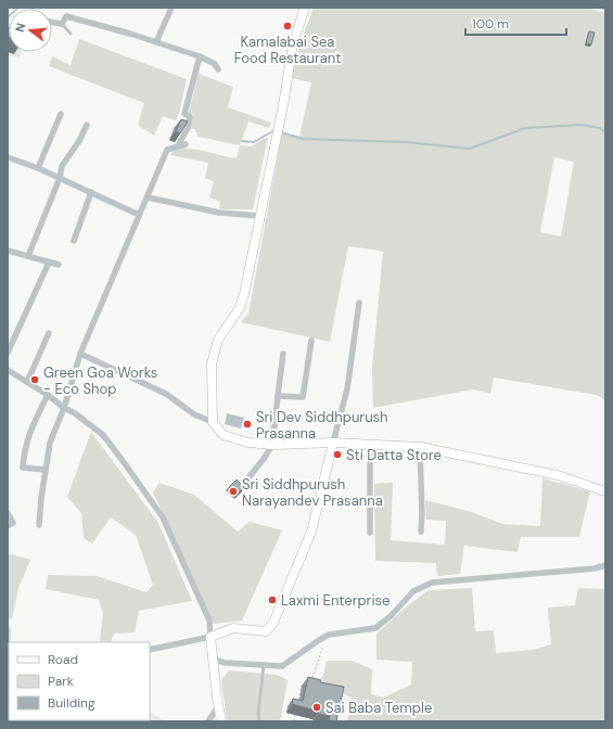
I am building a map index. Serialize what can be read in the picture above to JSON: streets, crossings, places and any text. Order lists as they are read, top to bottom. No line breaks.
{"places":["Kamalabai Sea Food Restaurant","Green Goa Works - Eco Shop","Sri Dev Siddhpurush Prasanna","Sti Datta Store","Sri Siddhpurush Narayandev Prasanna","Laxmi Enterprise","Sai Baba Temple"],"legend":["Road","Park","Building"],"scale_bar":"100 m","north":"left"}
